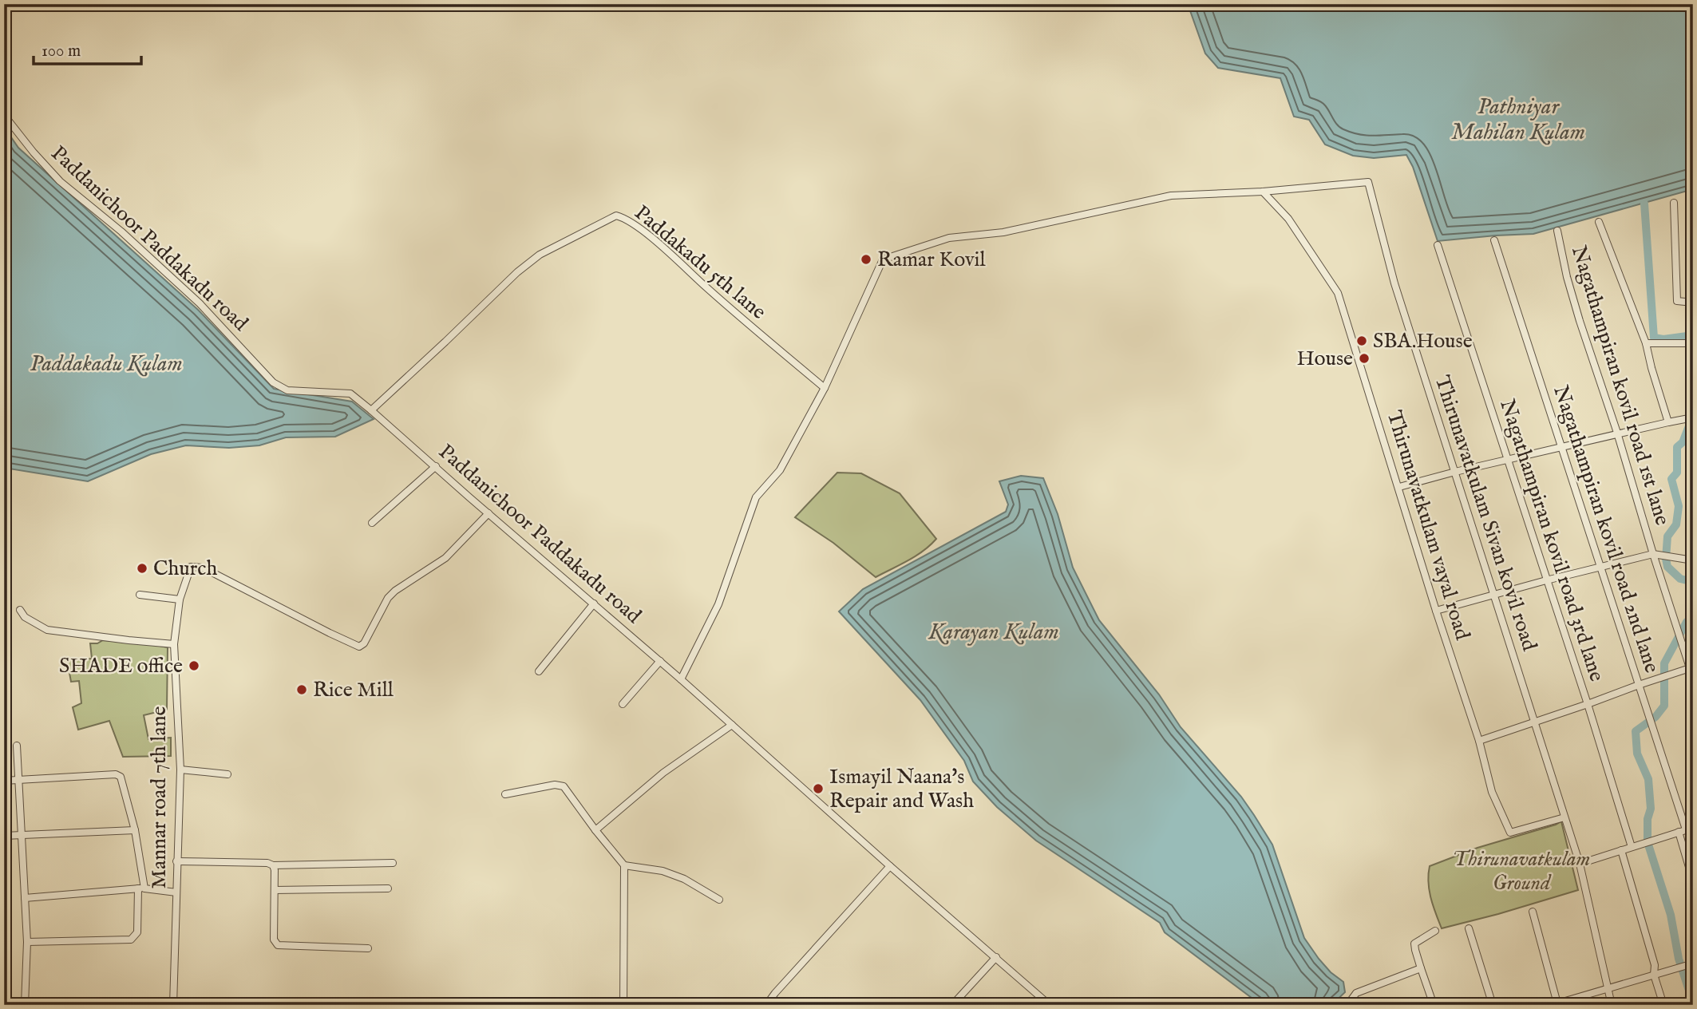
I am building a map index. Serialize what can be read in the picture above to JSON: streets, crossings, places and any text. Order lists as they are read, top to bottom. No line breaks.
{"streets":{"street":["Paddanichoor Paddakadu road","Paddakadu 5th lane","Nagathampiran kovil road 1st lane","Thirunavatkulam Sivan kovil road","Thirunavatkulam vayal road","Nagathampiran kovil road 2nd lane","Nagathampiran kovil road 3rd lane","Mannar road 7th lane"]},"crossings":[["Paddanichoor Paddakadu road","Paddakadu 5th lane"],["Paddanichoor Paddakadu road","Thirunavatkulam Sivan kovil road"],["Paddanichoor Paddakadu road","Mannar road 7th lane"],["Paddakadu 5th lane","Thirunavatkulam Sivan kovil road"],["Thirunavatkulam Sivan kovil road","Thirunavatkulam vayal road"]],"water":["Pathniyar Mahilan Kulam","Paddakadu Kulam","Karayan Kulam"],"parks":["Thirunavatkulam Ground"],"places":["Ramar Kovil","SBA.House","House","Church","SHADE office","Rice Mill","Ismayil Naana's Repair and Wash"],"scale_bar":"100 m"}
